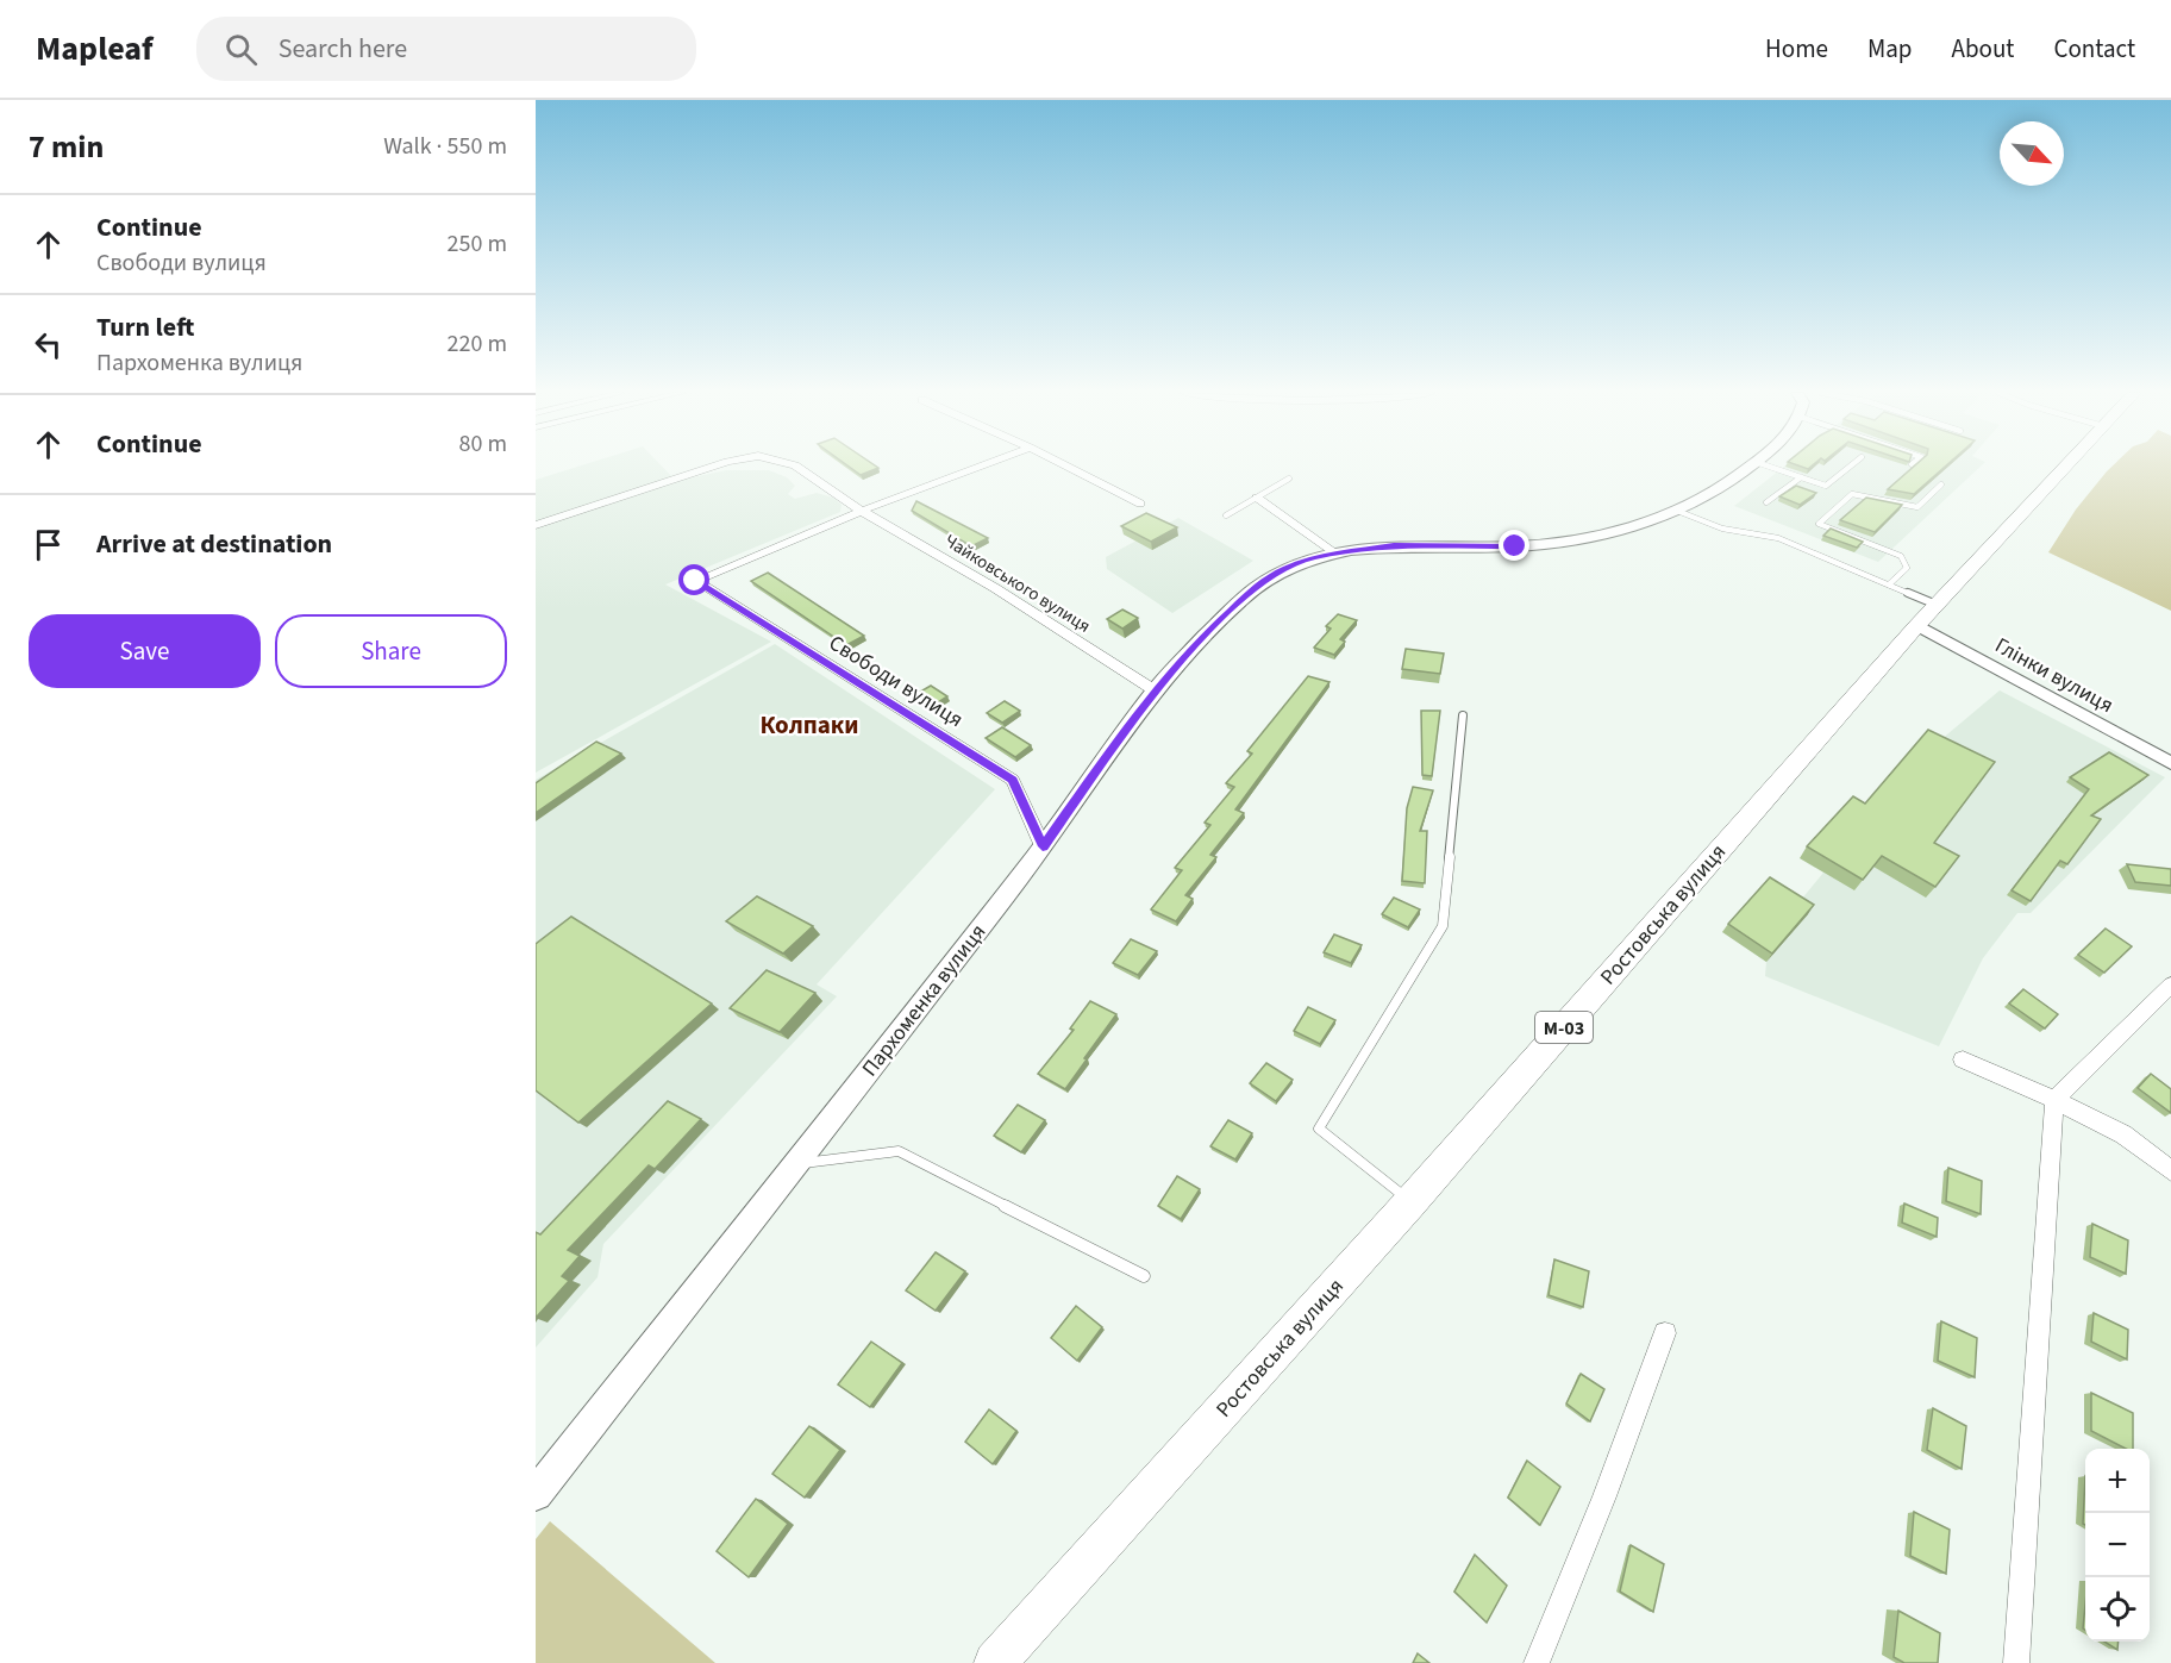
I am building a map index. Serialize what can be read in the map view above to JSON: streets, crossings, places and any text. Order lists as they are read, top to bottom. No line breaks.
{"streets":{"highway":["Ростовська вулиця","М-03"],"main road":["Пархоменка вулиця"],"street":["Чайковського вулиця","Глінки вулиця","Свободи вулиця"]},"crossings":[["Чайковського вулиця","Свободи вулиця"],["Чайковського вулиця","Пархоменка вулиця"],["Глінки вулиця","Ростовська вулиця"],["Свободи вулиця","Пархоменка вулиця"]],"districts":["Колпаки"],"north":"bottom right","page":{"header":"Mapleaf","search":"Search here","nav":["Home","Map","About","Contact"],"heading":["7 min","Walk · 550 m"],"list":[["Continue","Свободи вулиця","250 m"],["Turn left","Пархоменка вулиця","220 m"],["Continue","80 m"],"Arrive at destination"],"buttons":["Save","Share"],"map_buttons":["+","−"]}}
